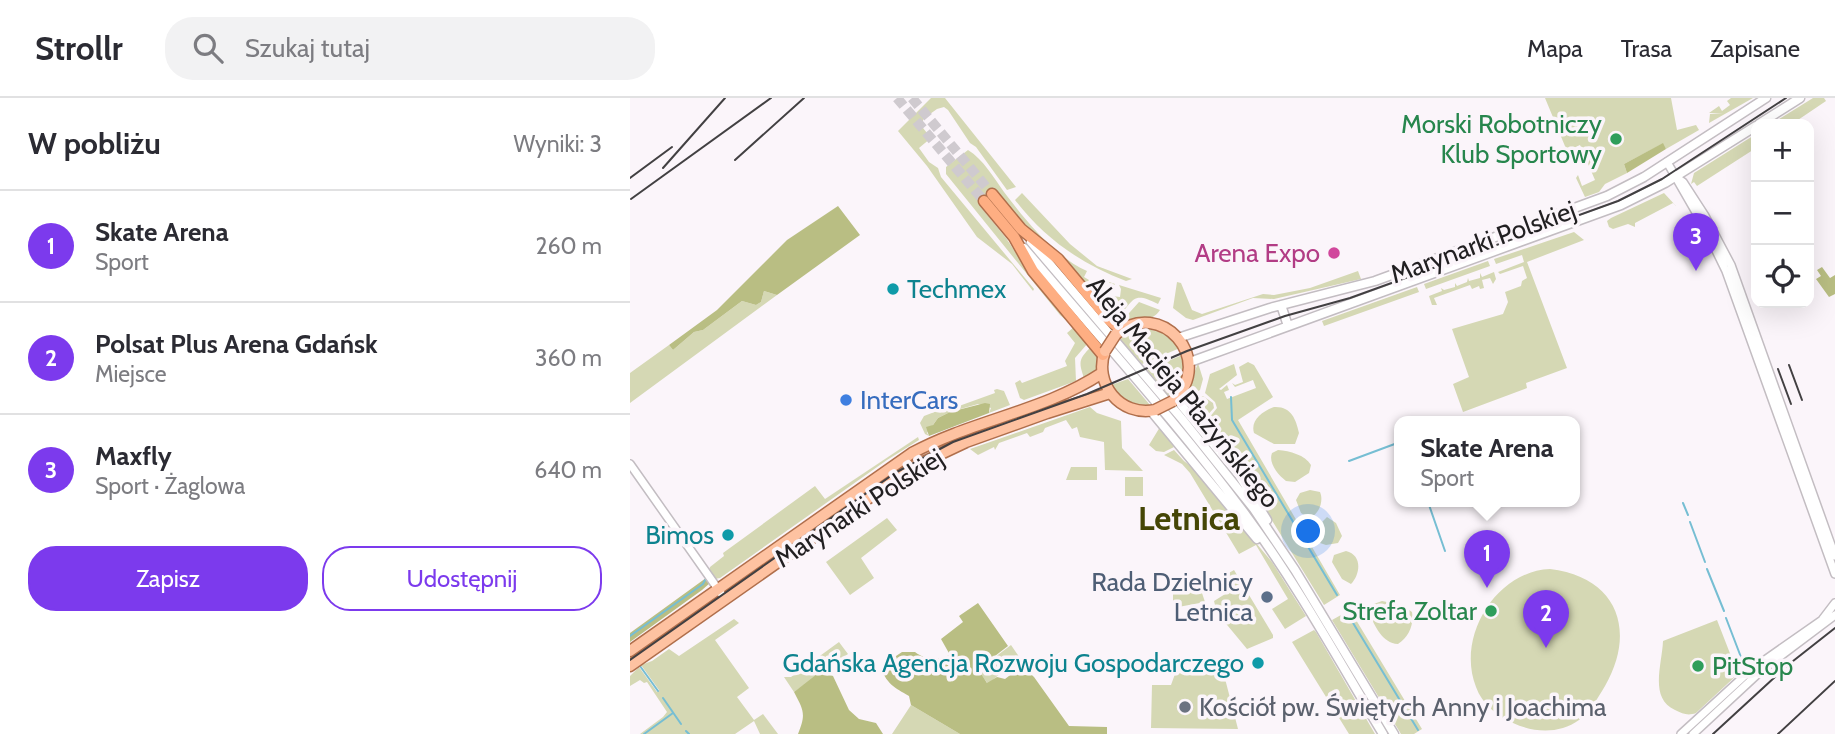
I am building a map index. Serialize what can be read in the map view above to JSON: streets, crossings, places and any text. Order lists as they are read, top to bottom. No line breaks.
{"streets":{"highway":["Aleja Macieja Płażyńskiego"],"main road":["Marynarki Polskiej"]},"districts":["Letnica"],"places":["Morski Robotniczy Klub Sportowy","Arena Expo","Techmex","InterCars","Bimos","Rada Dzielnicy Letnica","Strefa Zoltar","Gdańska Agencja Rozwoju Gospodarczego","PitStop","Kościół pw. Świętych Anny i Joachima"],"page":{"header":"Strollr","search":"Szukaj tutaj","nav":["Mapa","Trasa","Zapisane"],"heading":["W pobliżu","Wyniki: 3"],"map_buttons":["+","−"],"list":[{"mark":"1","name":"Skate Arena","note":"Sport","value":"260 m"},{"mark":"2","name":"Polsat Plus Arena Gdańsk","note":"Miejsce","value":"360 m"},{"mark":"3","name":"Maxfly","note":"Sport · Żaglowa","value":"640 m"}],"pins":["3","1","2"],"popup":["Skate Arena","Sport"],"buttons":["Zapisz","Udostępnij"]}}
